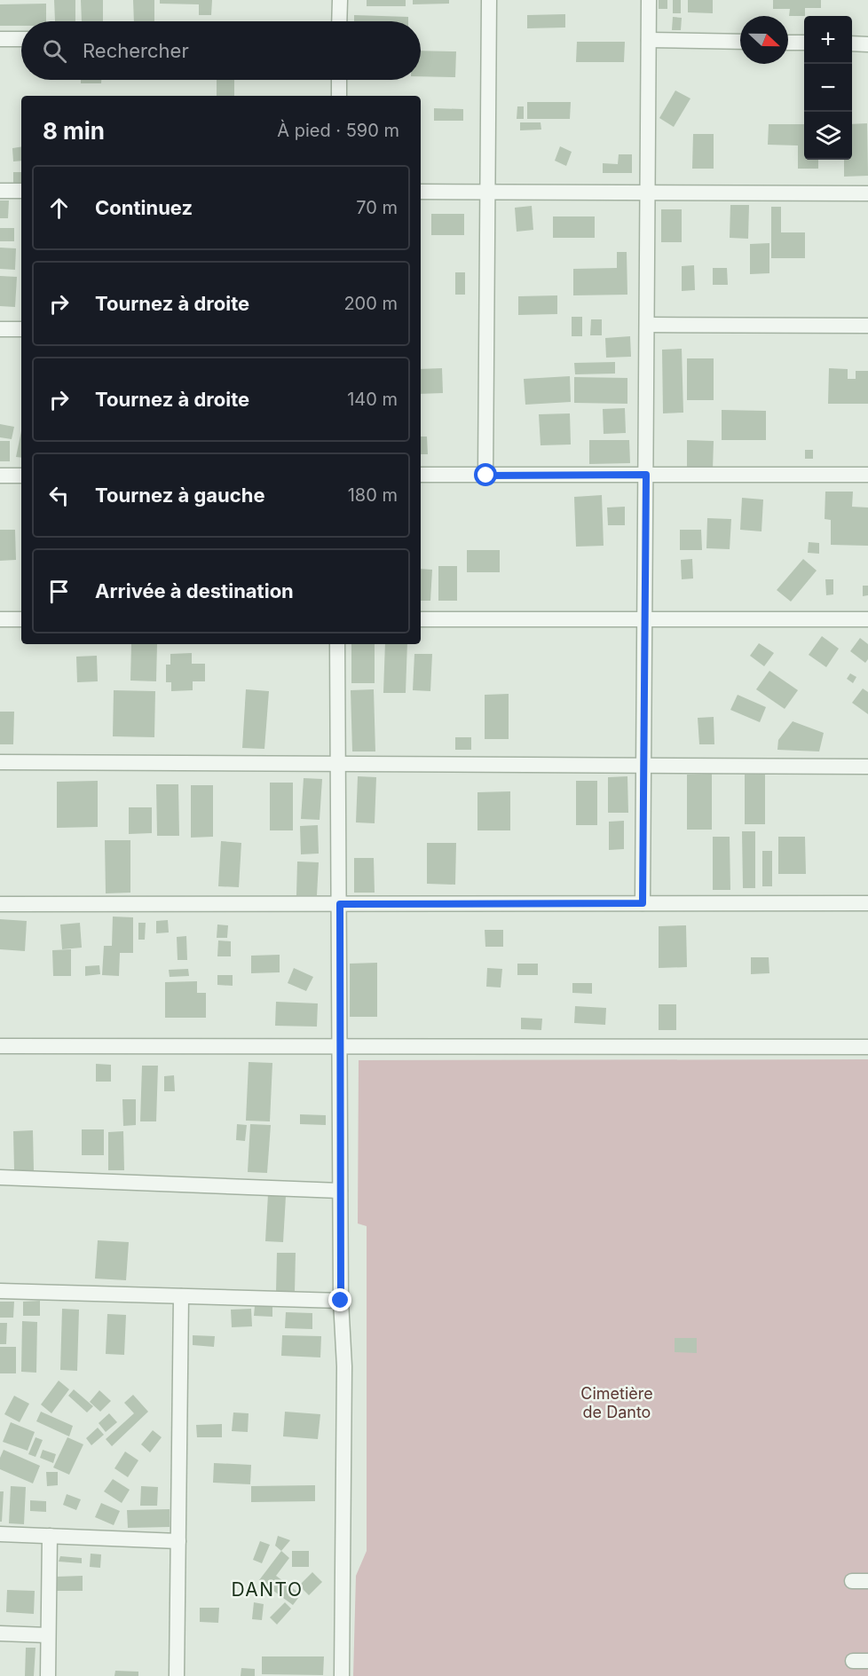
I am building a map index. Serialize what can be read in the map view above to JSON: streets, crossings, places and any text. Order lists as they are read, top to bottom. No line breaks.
{"districts":["DANTO"],"parks":["Cimetière de Danto"],"north":"right","page":{"map_buttons":["+","−"],"search":"Rechercher","heading":["8 min","À pied · 590 m"],"list":[["Continuez","70 m"],["Tournez à droite","200 m"],["Tournez à droite","140 m"],["Tournez à gauche","180 m"],"Arrivée à destination"]}}
